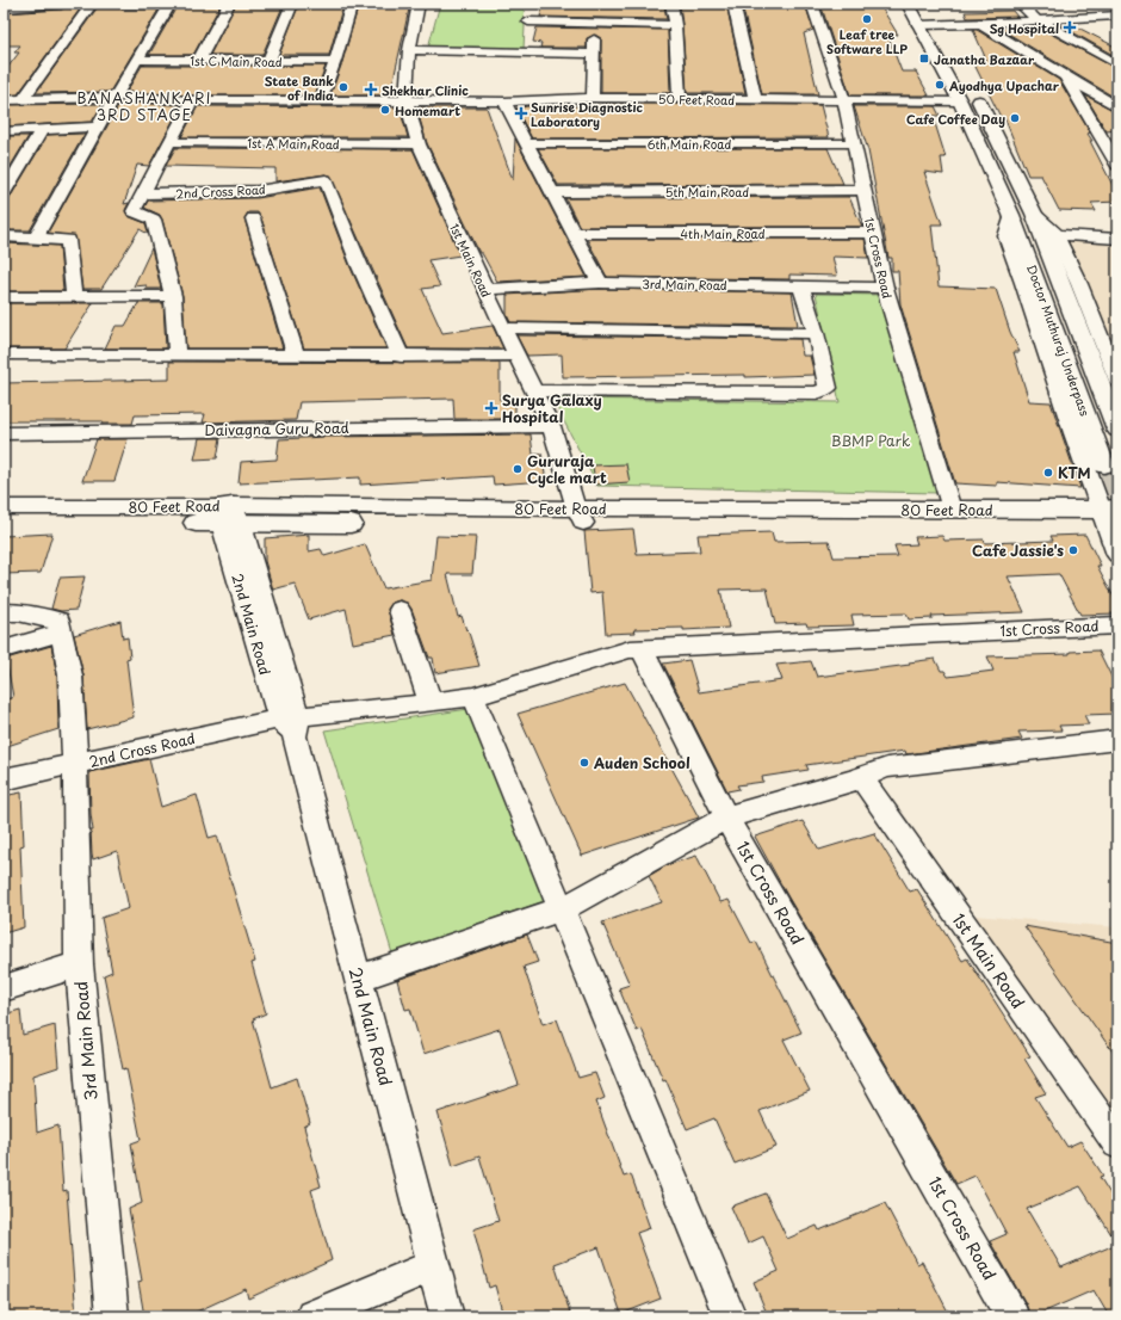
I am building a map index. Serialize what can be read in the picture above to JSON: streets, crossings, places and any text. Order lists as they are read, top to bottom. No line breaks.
{"streets":{"main road":["Doctor Muthuraj Underpass","80 Feet Road"],"street":["1st C Main Road","50 Feet Road","1st A Main Road","6th Main Road","2nd Cross Road","5th Main Road","4th Main Road","1st Cross Road","1st Main Road","3rd Main Road","Daivagna Guru Road","2nd Main Road"]},"crossings":[["50 Feet Road","1st Cross Road"],["50 Feet Road","1st Main Road"],["50 Feet Road","Doctor Muthuraj Underpass"],["1st A Main Road","1st Main Road"],["6th Main Road","1st Cross Road"],["2nd Cross Road","1st Cross Road"],["2nd Cross Road","3rd Main Road"],["2nd Cross Road","2nd Main Road"],["5th Main Road","1st Cross Road"],["4th Main Road","1st Cross Road"],["1st Cross Road","3rd Main Road"],["1st Cross Road","80 Feet Road"],["1st Main Road","3rd Main Road"],["1st Main Road","Daivagna Guru Road"],["1st Main Road","80 Feet Road"],["80 Feet Road","2nd Main Road"]],"districts":["BANASHANKARI 3RD STAGE"],"parks":["BBMP Park"],"places":{"other":["Leaf tree Software LLP","Ayodhya Upachar","State Bank of India","Homemart","Cafe Coffee Day","Gururaja Cycle mart","KTM","Cafe Jassie's","Auden School"],"health":["Sg Hospital","Shekhar Clinic","Sunrise Diagnostic Laboratory","Surya Galaxy Hospital"],"transit":["Janatha Bazaar"]}}
